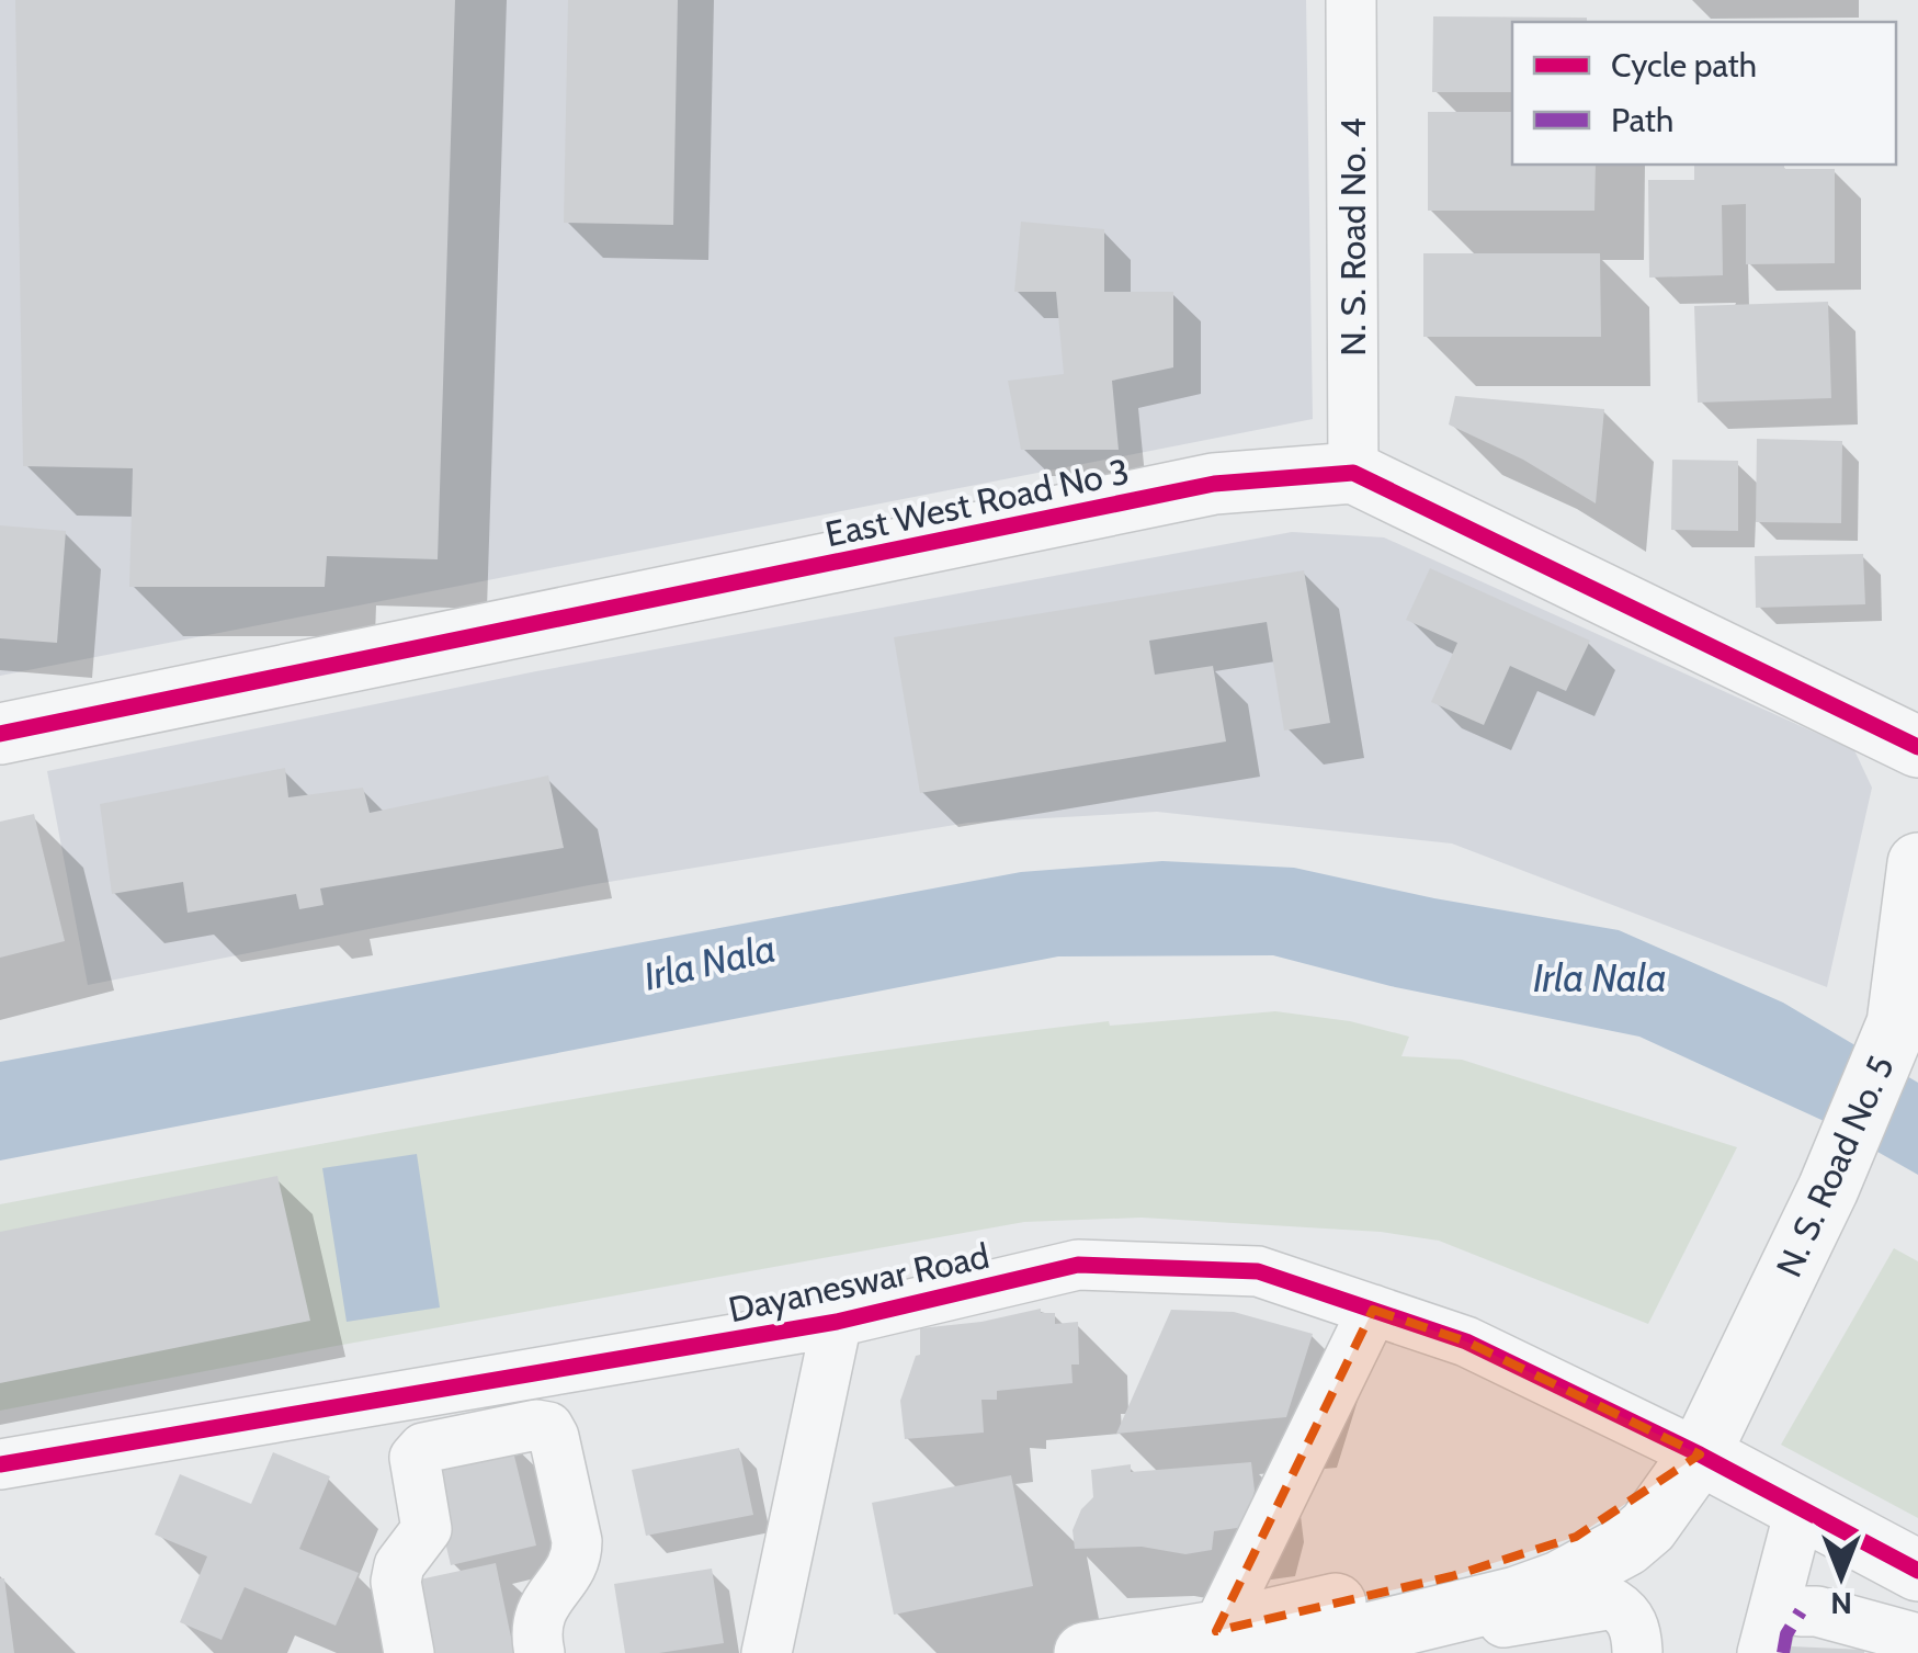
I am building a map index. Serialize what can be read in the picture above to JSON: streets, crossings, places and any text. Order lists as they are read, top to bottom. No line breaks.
{"streets":{"street":["N. S. Road No. 4","East West Road No 3","N. S. Road No. 5","Dayaneswar Road"]},"crossings":[["N. S. Road No. 4","East West Road No 3"],["N. S. Road No. 5","Dayaneswar Road"]],"water":["Irla Nala"],"legend":["Cycle path","Path"],"north":"bottom"}
